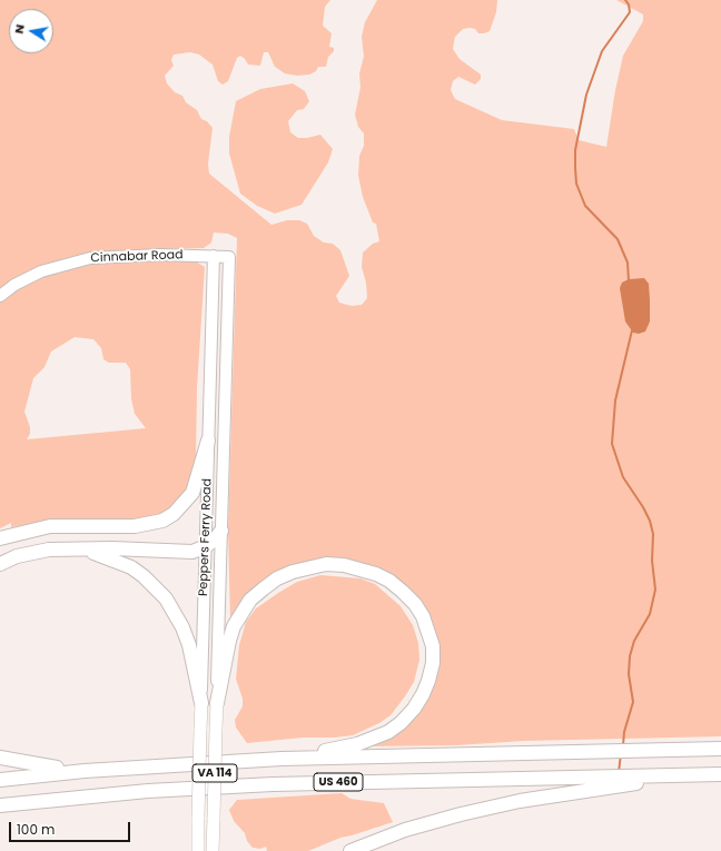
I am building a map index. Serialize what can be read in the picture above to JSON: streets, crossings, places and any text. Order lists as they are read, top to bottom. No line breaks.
{"streets":{"highway":["US 460"],"main road":["Peppers Ferry Road","VA 114"],"street":["Cinnabar Road"]},"crossings":[["Cinnabar Road","Peppers Ferry Road"]],"scale_bar":"100 m","north":"left"}
